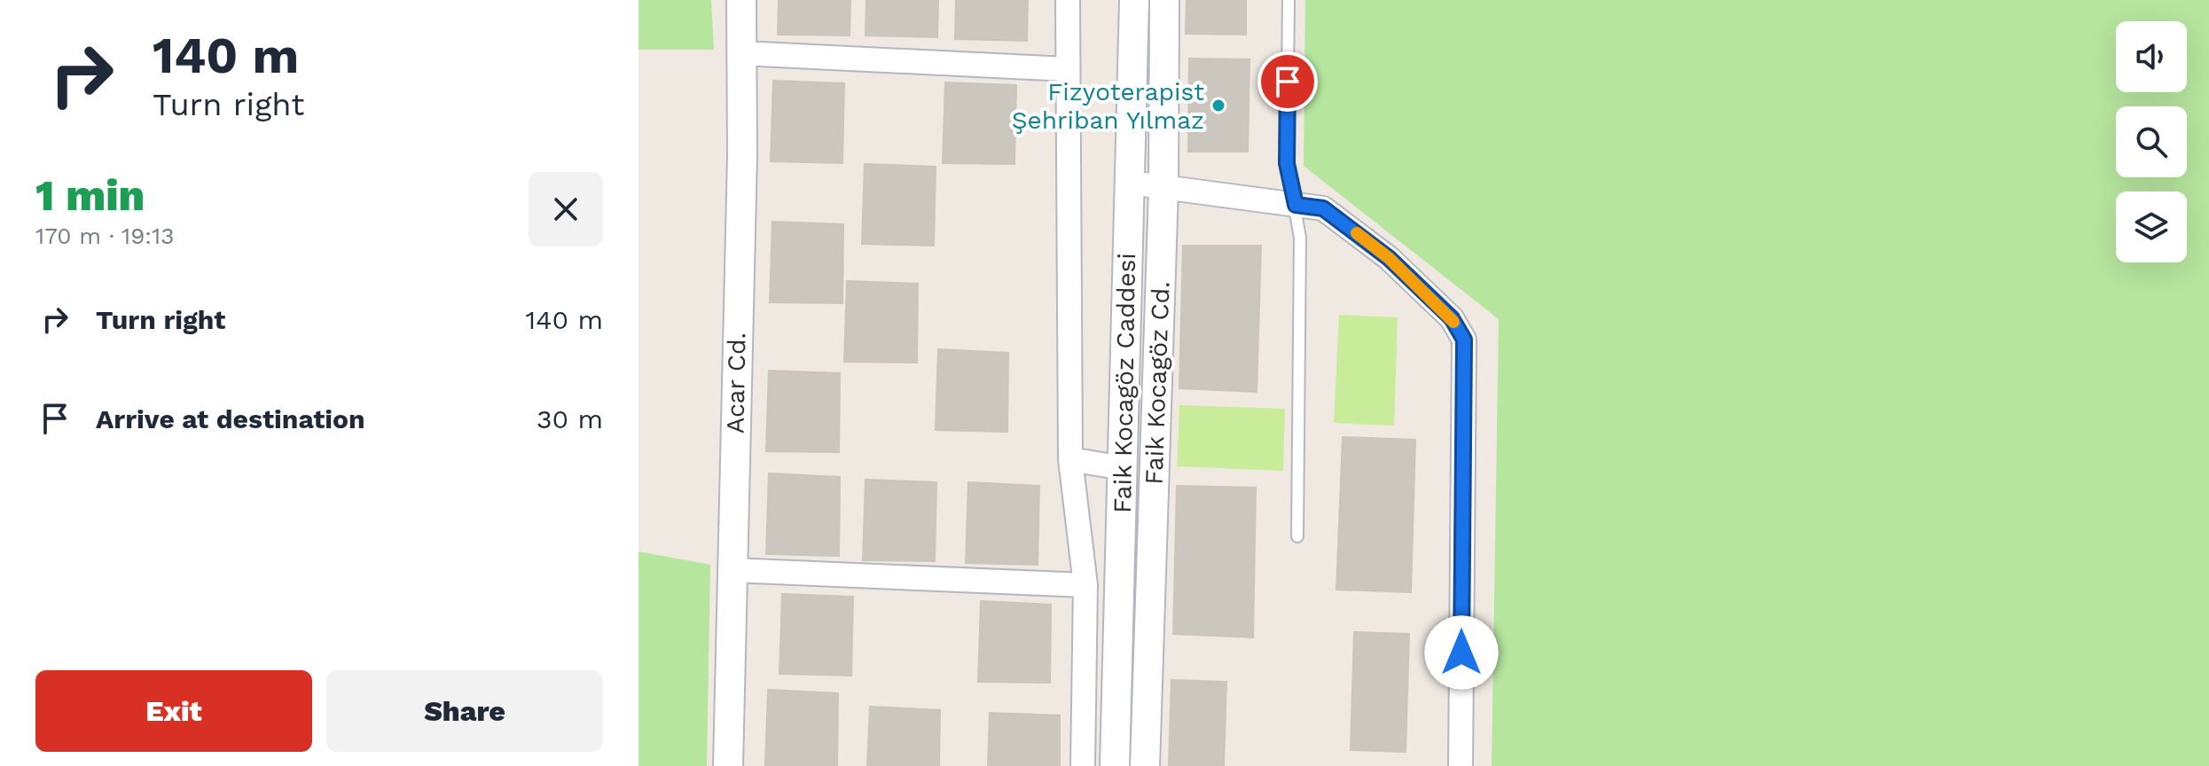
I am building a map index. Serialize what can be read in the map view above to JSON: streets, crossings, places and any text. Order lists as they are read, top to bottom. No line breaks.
{"streets":{"street":["Acar Cd.","Faik Kocagöz Caddesi","Faik Kocagöz Cd."]},"places":["Fizyoterapist Şehriban Yılmaz"],"page":{"turn":["140 m","Turn right"],"heading":["1 min","170 m · 19:13"],"list":[{"name":"Turn right","value":"140 m"},{"name":"Arrive at destination","value":"30 m"}],"buttons":["Exit","Share"]}}
